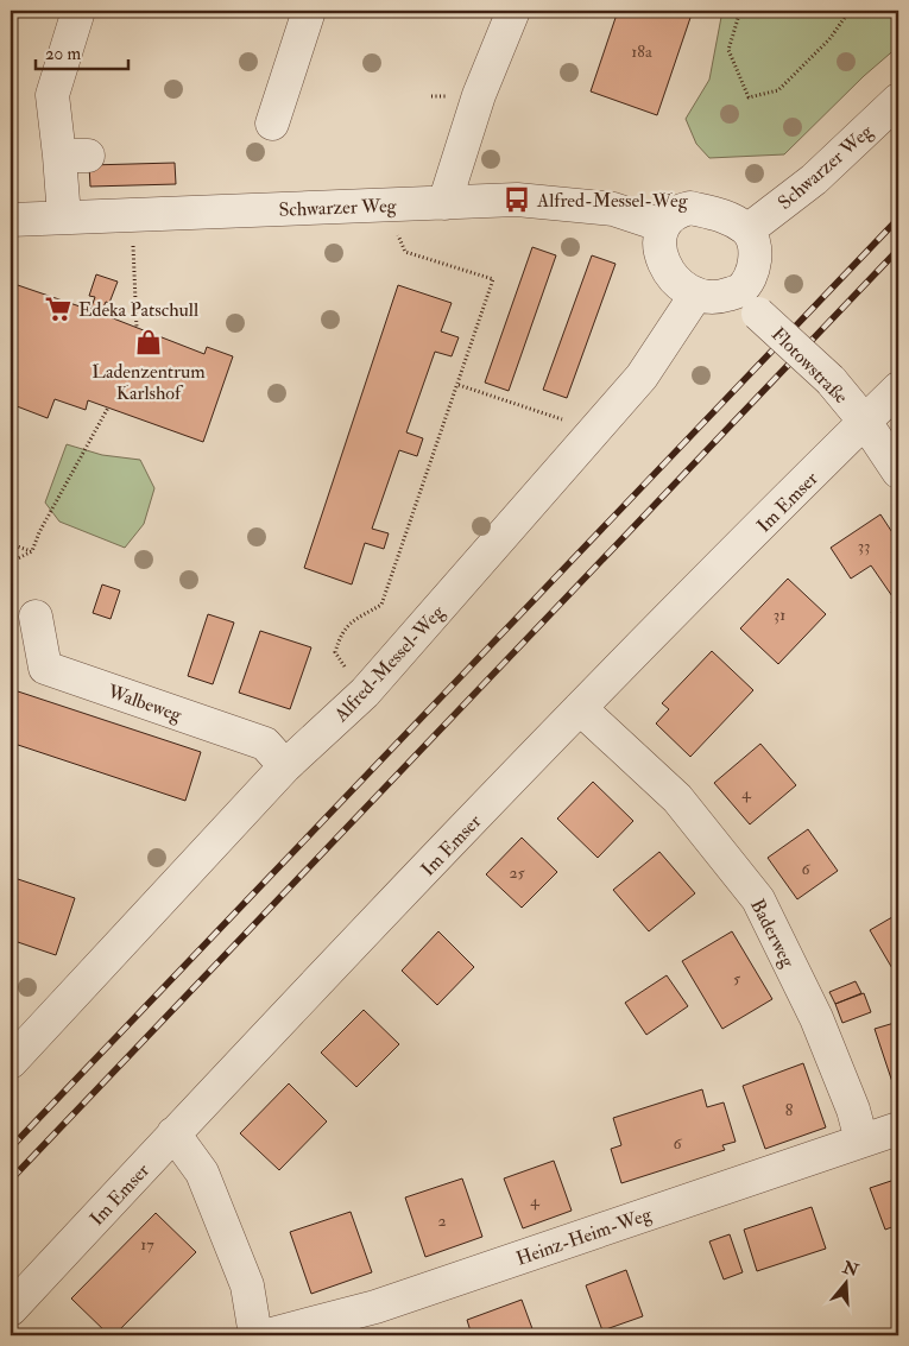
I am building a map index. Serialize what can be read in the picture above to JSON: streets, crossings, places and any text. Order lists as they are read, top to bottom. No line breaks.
{"streets":{"street":["Schwarzer Weg","Flotowstraße","Im Emser","Alfred-Messel-Weg","Walbeweg","Baderweg","Heinz-Heim-Weg"]},"crossings":[["Schwarzer Weg","Flotowstraße"],["Schwarzer Weg","Alfred-Messel-Weg"],["Flotowstraße","Im Emser"],["Flotowstraße","Alfred-Messel-Weg"],["Im Emser","Baderweg"],["Alfred-Messel-Weg","Walbeweg"],["Baderweg","Heinz-Heim-Weg"]],"places":{"bus stop":["Alfred-Messel-Weg"],"supermarket":["Edeka Patschull"],"shop":["Ladenzentrum Karlshof"]},"house_numbers":["18a","33","31","4","6","25","5","8","6","4","2","17"],"scale_bar":"20 m","north":"top"}
